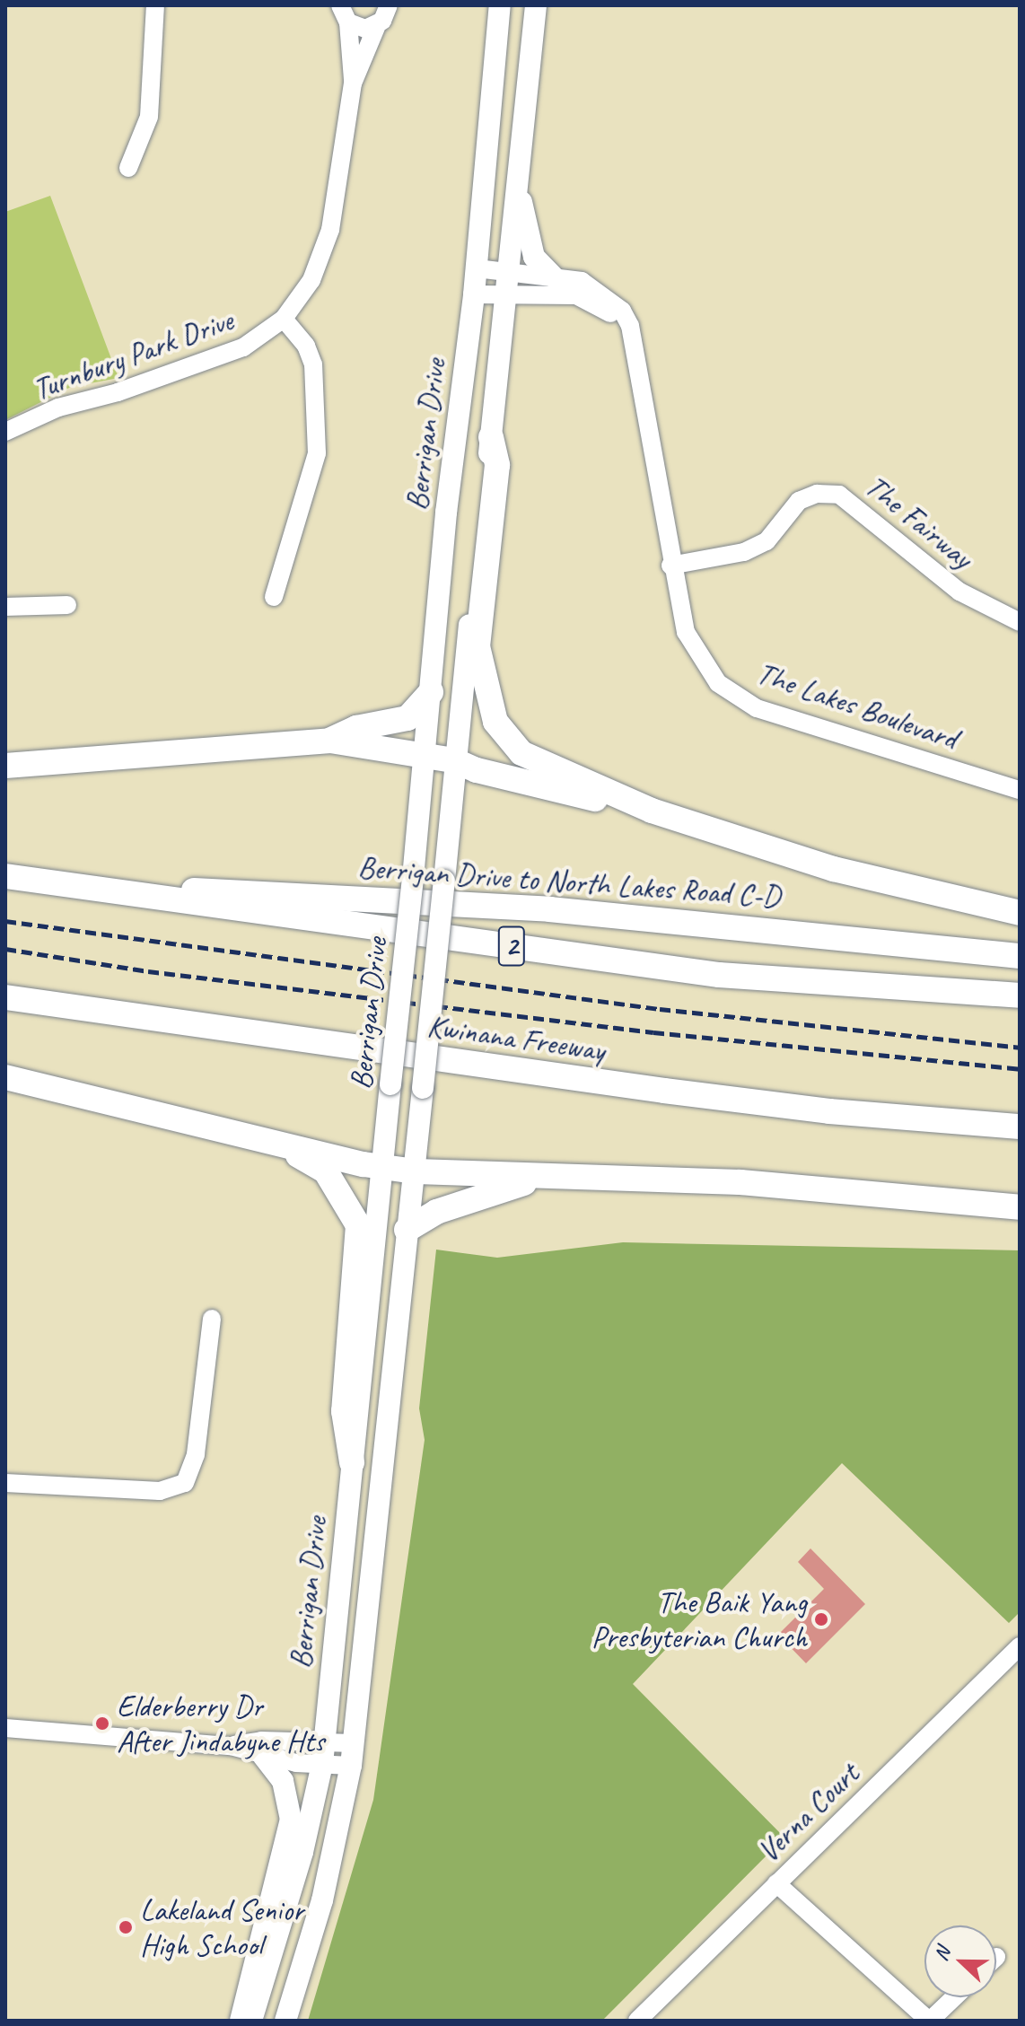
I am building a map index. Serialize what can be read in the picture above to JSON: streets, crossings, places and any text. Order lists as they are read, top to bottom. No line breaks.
{"streets":{"highway":["Berrigan Drive to North Lakes Road C-D","2","Kwinana Freeway"],"main road":["Berrigan Drive"],"street":["Turnbury Park Drive","The Fairway","The Lakes Boulevard","Verna Court"]},"crossings":[["Berrigan Drive","The Lakes Boulevard"],["The Fairway","The Lakes Boulevard"],["Berrigan Drive to North Lakes Road C-D","2"]],"places":["The Baik Yang Presbyterian Church","Elderberry Dr After Jindabyne Hts","Lakeland Senior High School"],"north":"left"}
